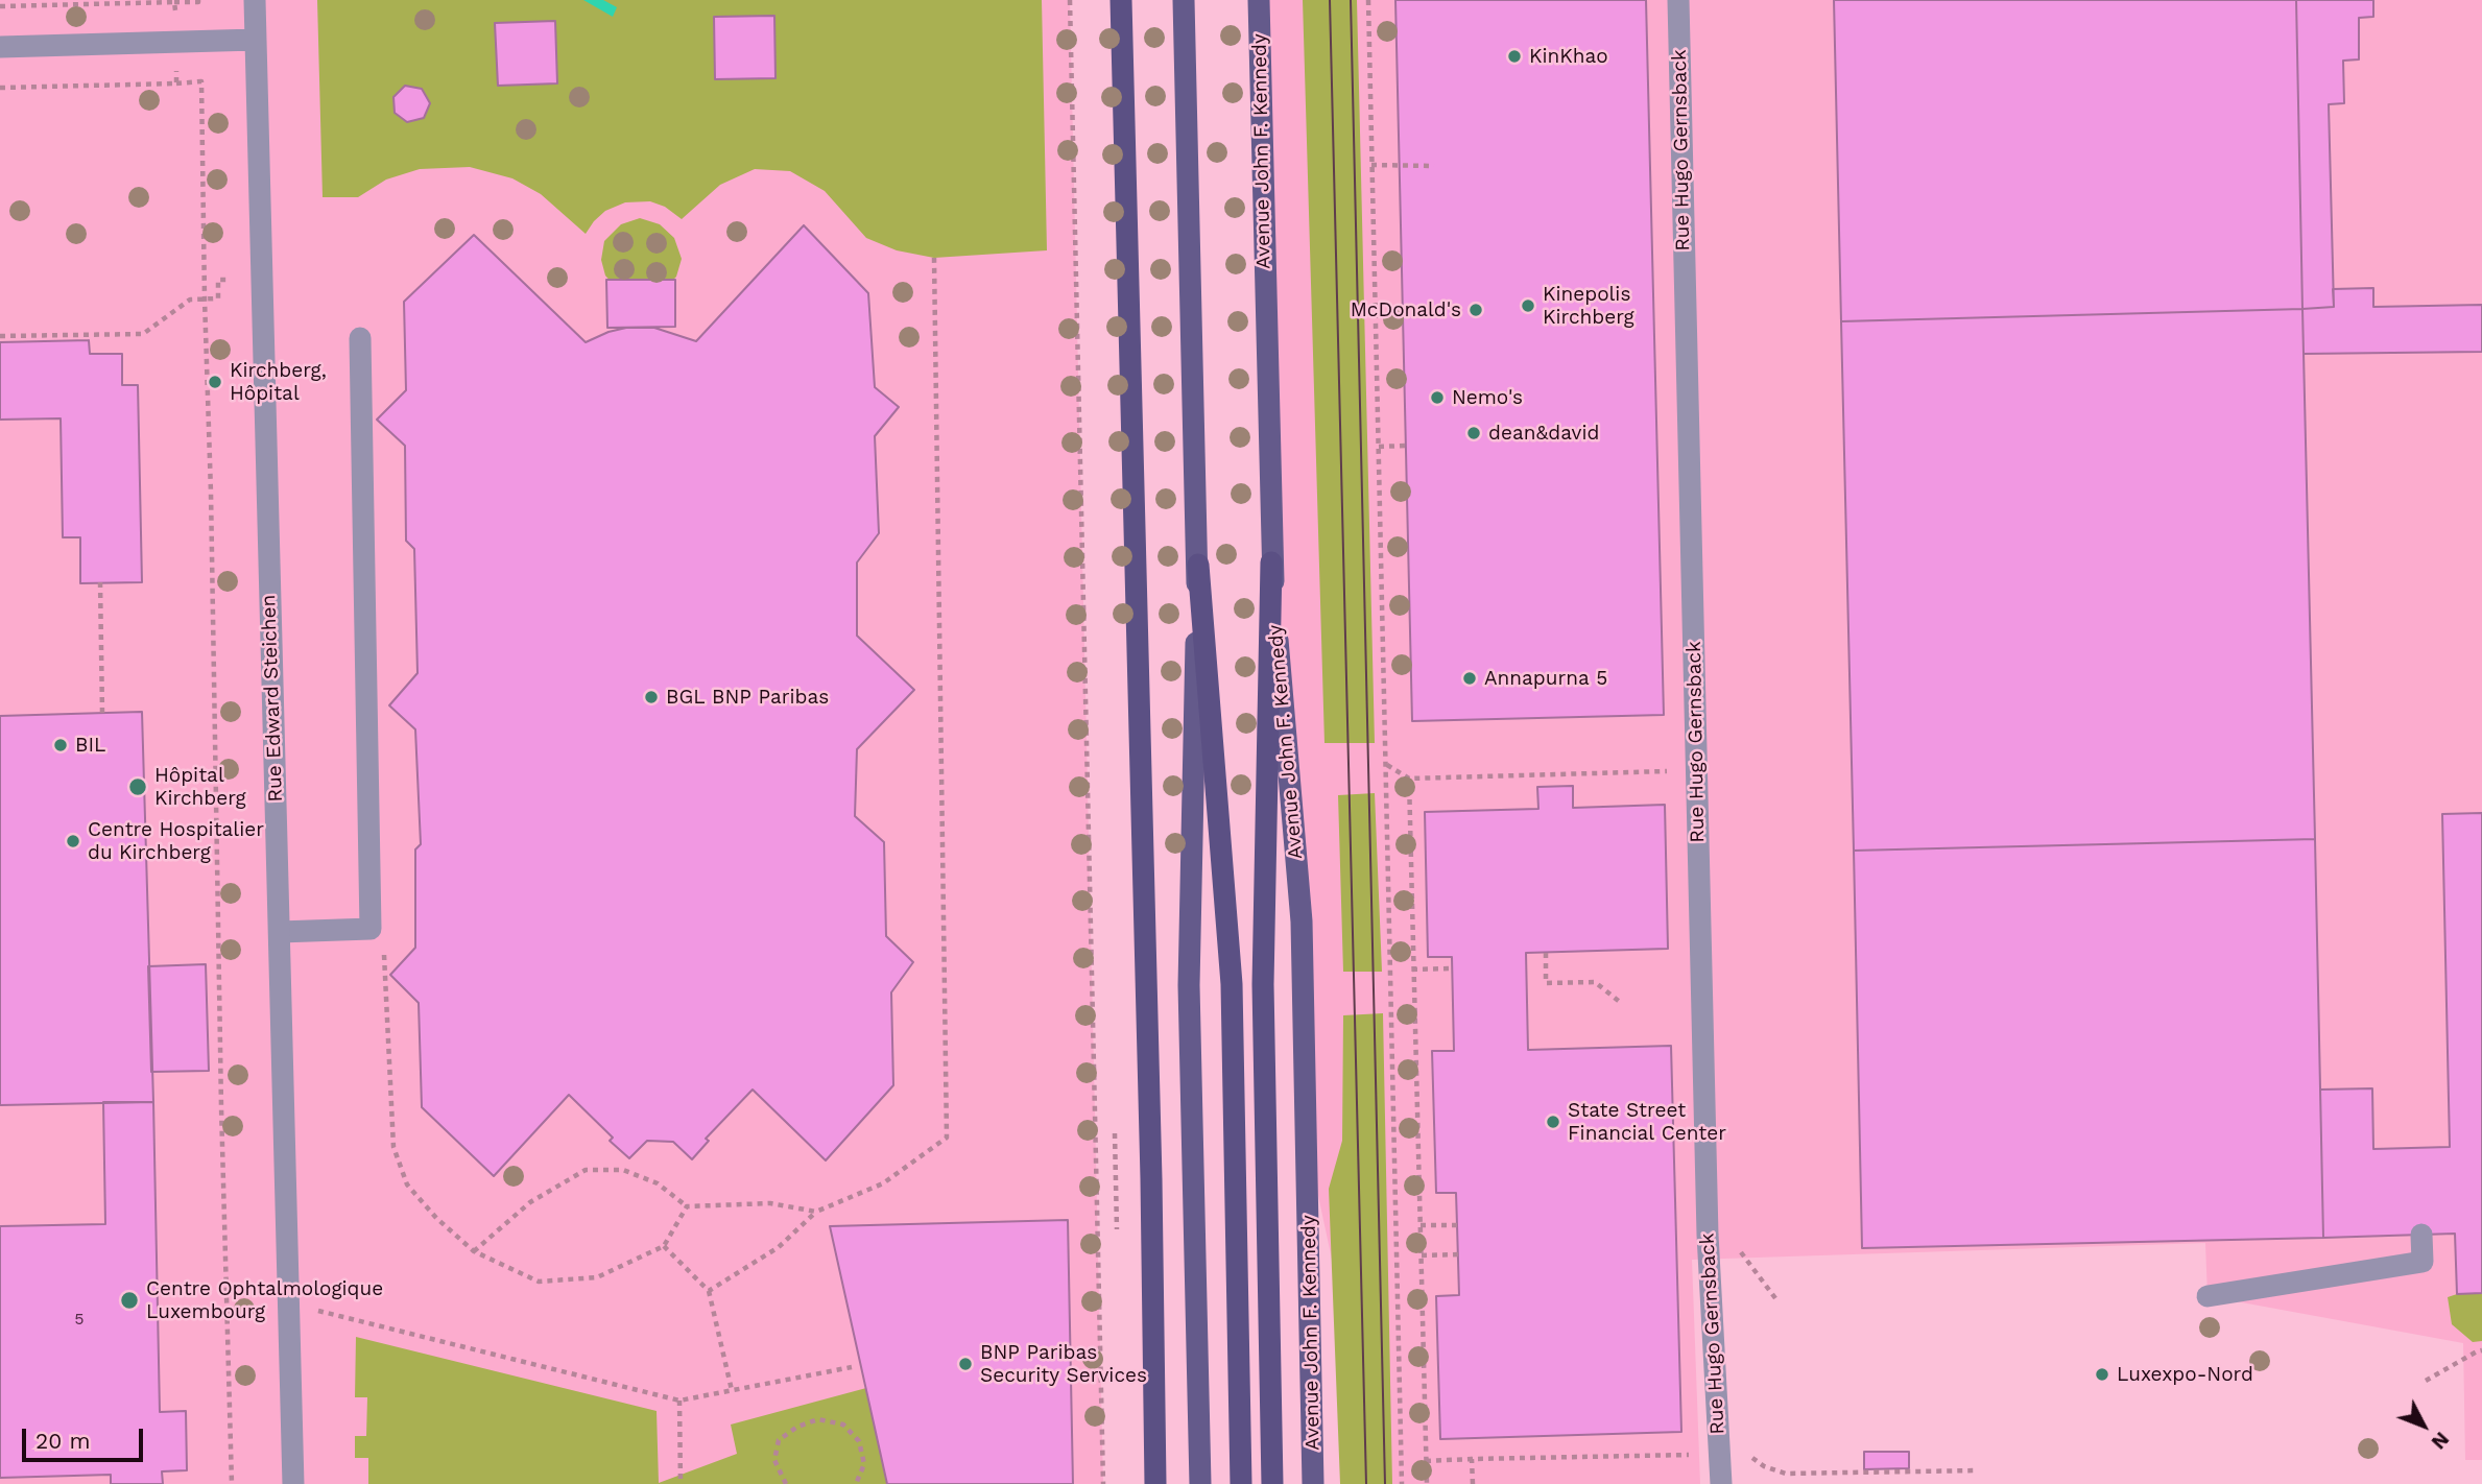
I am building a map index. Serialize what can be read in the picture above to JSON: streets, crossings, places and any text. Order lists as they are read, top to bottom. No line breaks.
{"streets":{"main road":["Avenue John F. Kennedy"],"street":["Rue Hugo Gernsback","Rue Edward Steichen"]},"places":["KinKhao","Kinepolis Kirchberg","McDonald's","Kirchberg, Hôpital","Nemo's","dean&david","Annapurna 5","BGL BNP Paribas","BIL","Hôpital Kirchberg","Centre Hospitalier du Kirchberg","State Street Financial Center","Centre Ophtalmologique Luxembourg","BNP Paribas Security Services","Luxexpo-Nord"],"house_numbers":["5"],"scale_bar":"20 m","north":"bottom right"}
